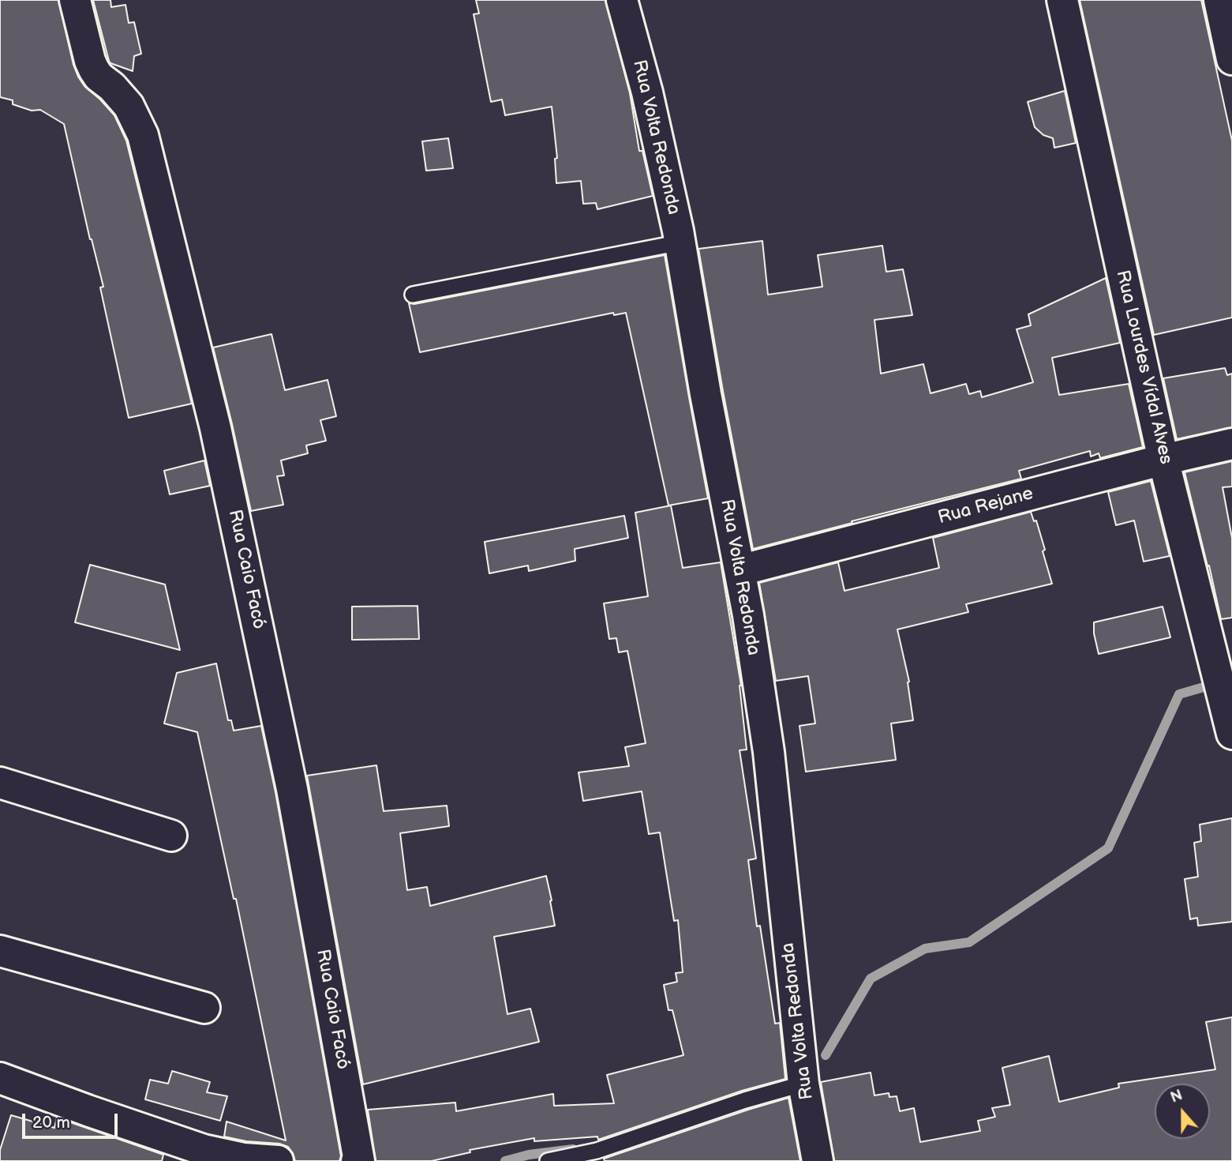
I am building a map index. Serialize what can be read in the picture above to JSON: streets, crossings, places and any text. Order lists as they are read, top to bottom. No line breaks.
{"streets":{"street":["Rua Volta Redonda","Rua Lourdes Vídal Alves","Rua Rejane","Rua Caio Facó"]},"crossings":[["Rua Volta Redonda","Rua Rejane"],["Rua Lourdes Vídal Alves","Rua Rejane"]],"scale_bar":"20 m","north":"top"}
